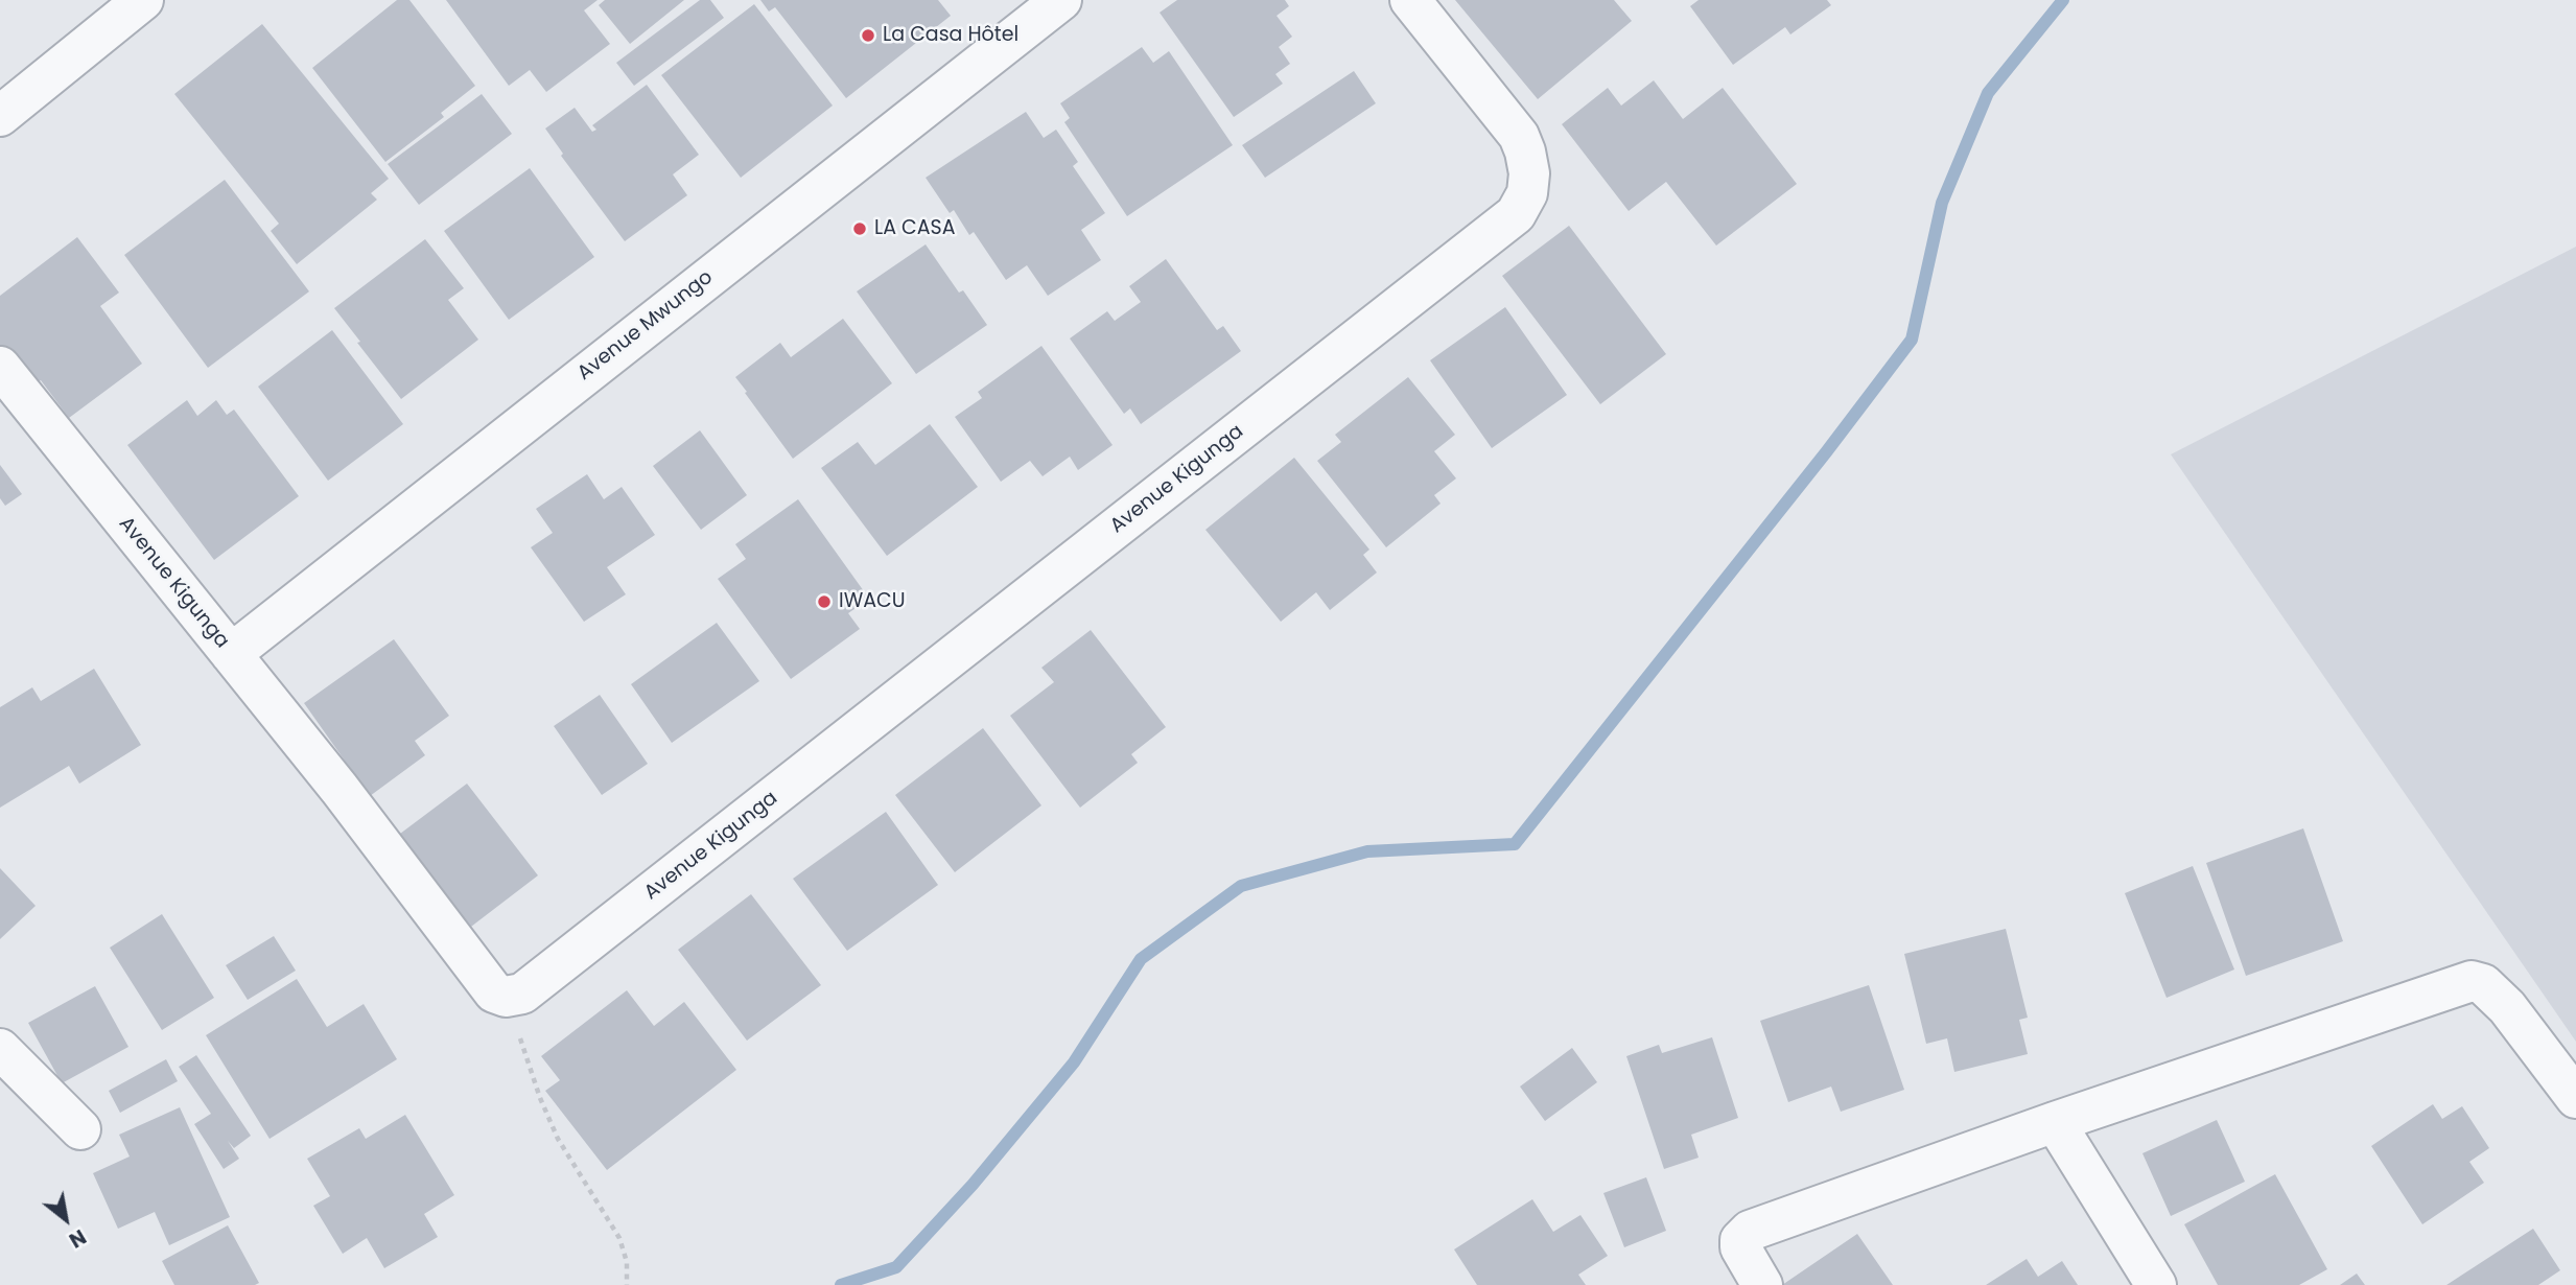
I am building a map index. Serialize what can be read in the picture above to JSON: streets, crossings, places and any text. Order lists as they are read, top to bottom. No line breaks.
{"streets":{"street":["Avenue Mwungo","Avenue Kigunga"]},"crossings":[["Avenue Mwungo","Avenue Kigunga"]],"places":["La Casa Hôtel","LA CASA","IWACU"],"north":"bottom right"}
